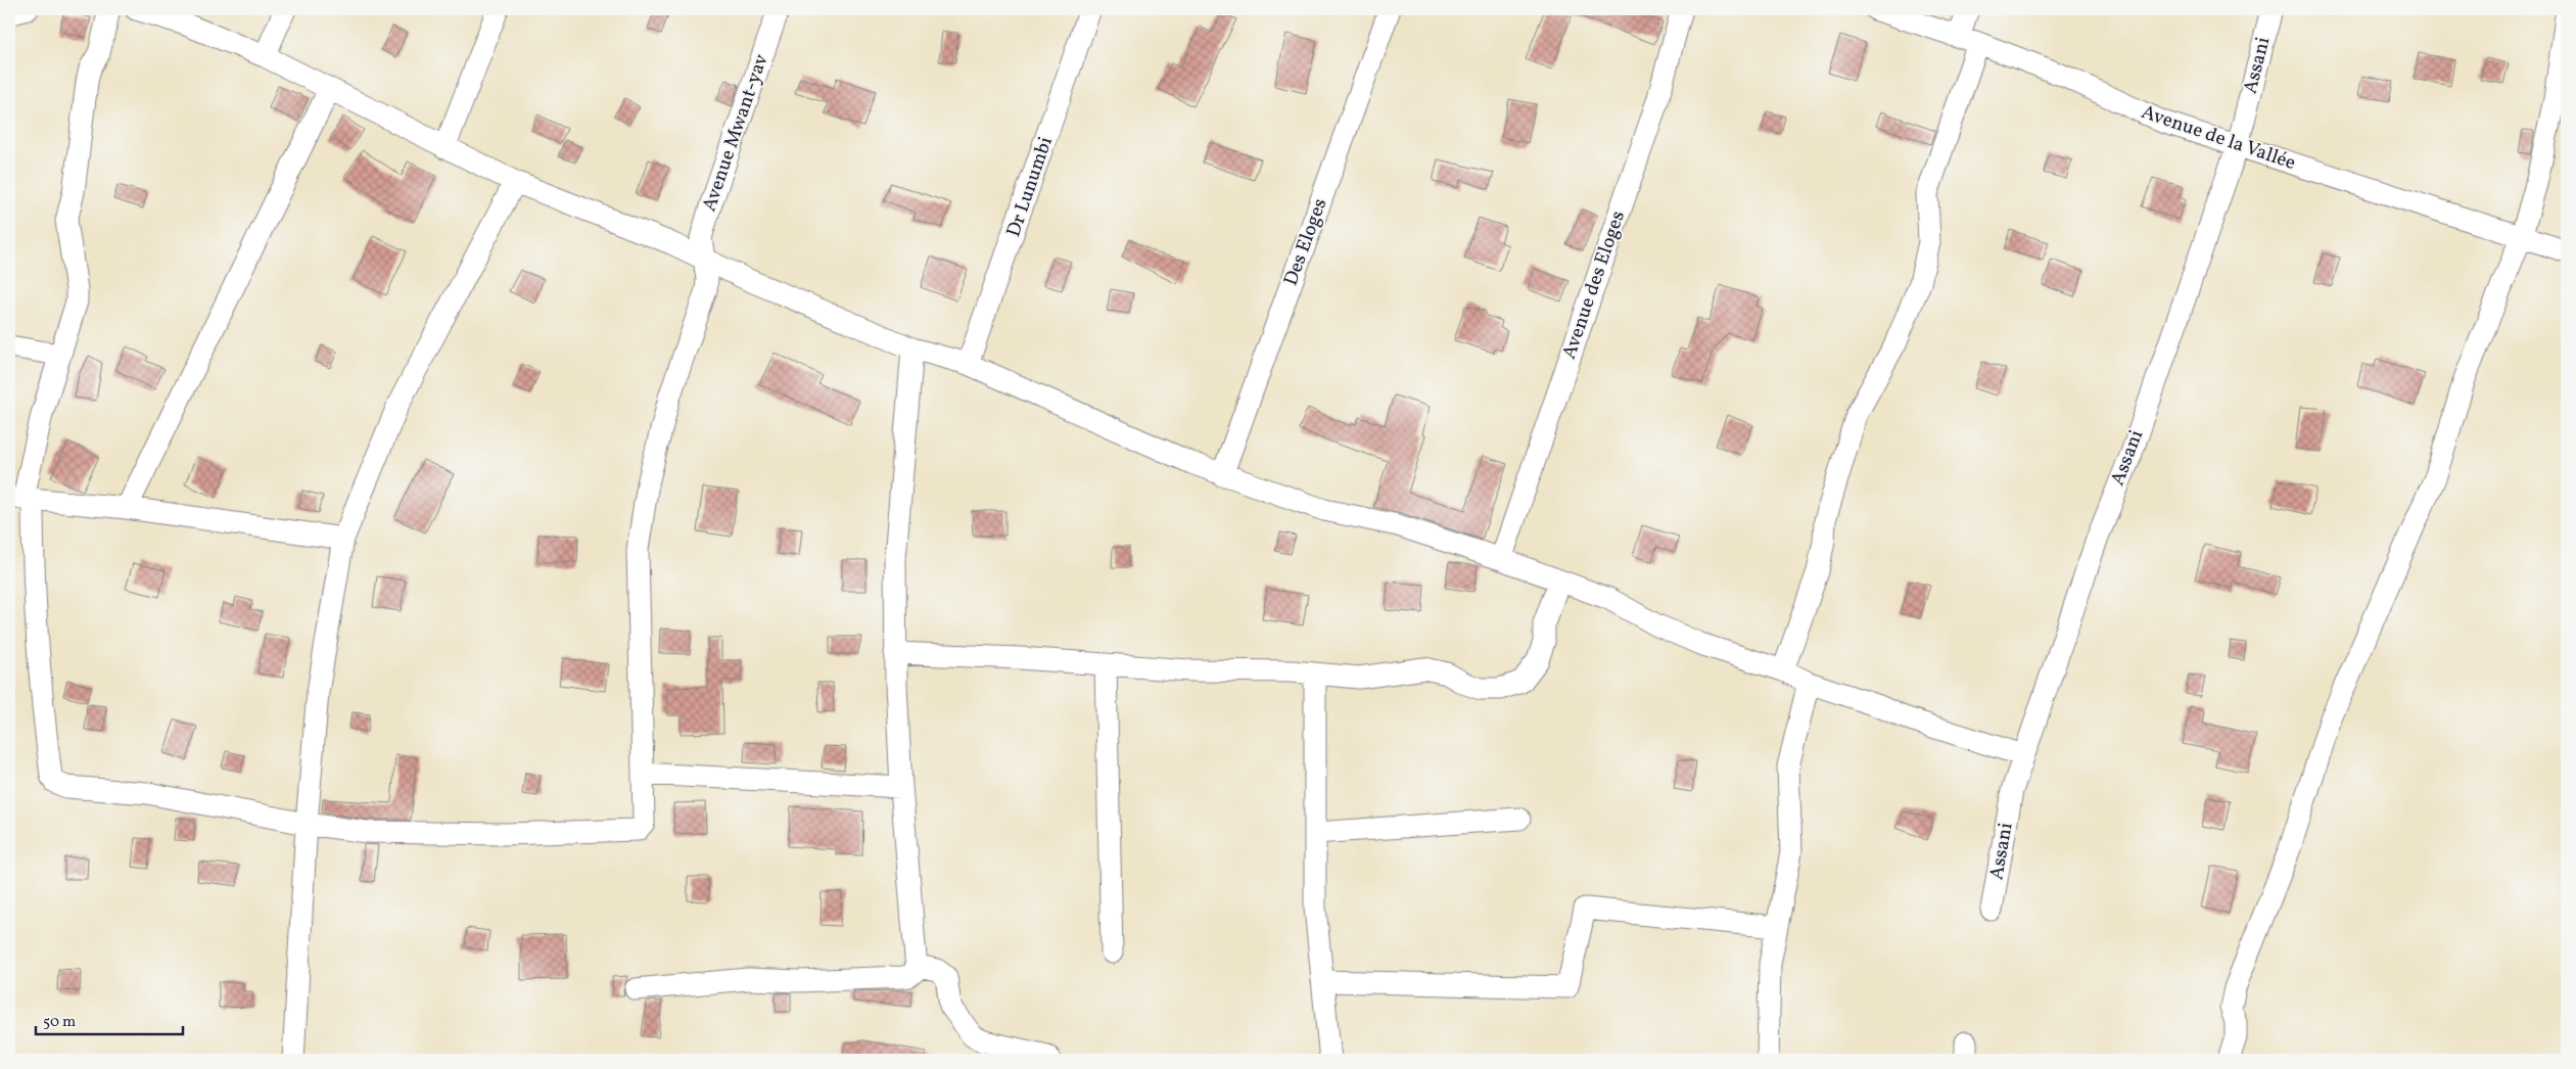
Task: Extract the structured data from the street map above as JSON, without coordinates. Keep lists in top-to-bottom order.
{
  "streets": {
    "street": [
      "Assani",
      "Avenue Mwant-yav",
      "Avenue de la Vallée",
      "Dr Lunumbi",
      "Des Eloges",
      "Avenue des Eloges"
    ]
  },
  "crossings": [
    ["Assani", "Avenue de la Vallée"]
  ],
  "scale_bar": "50 m"
}
